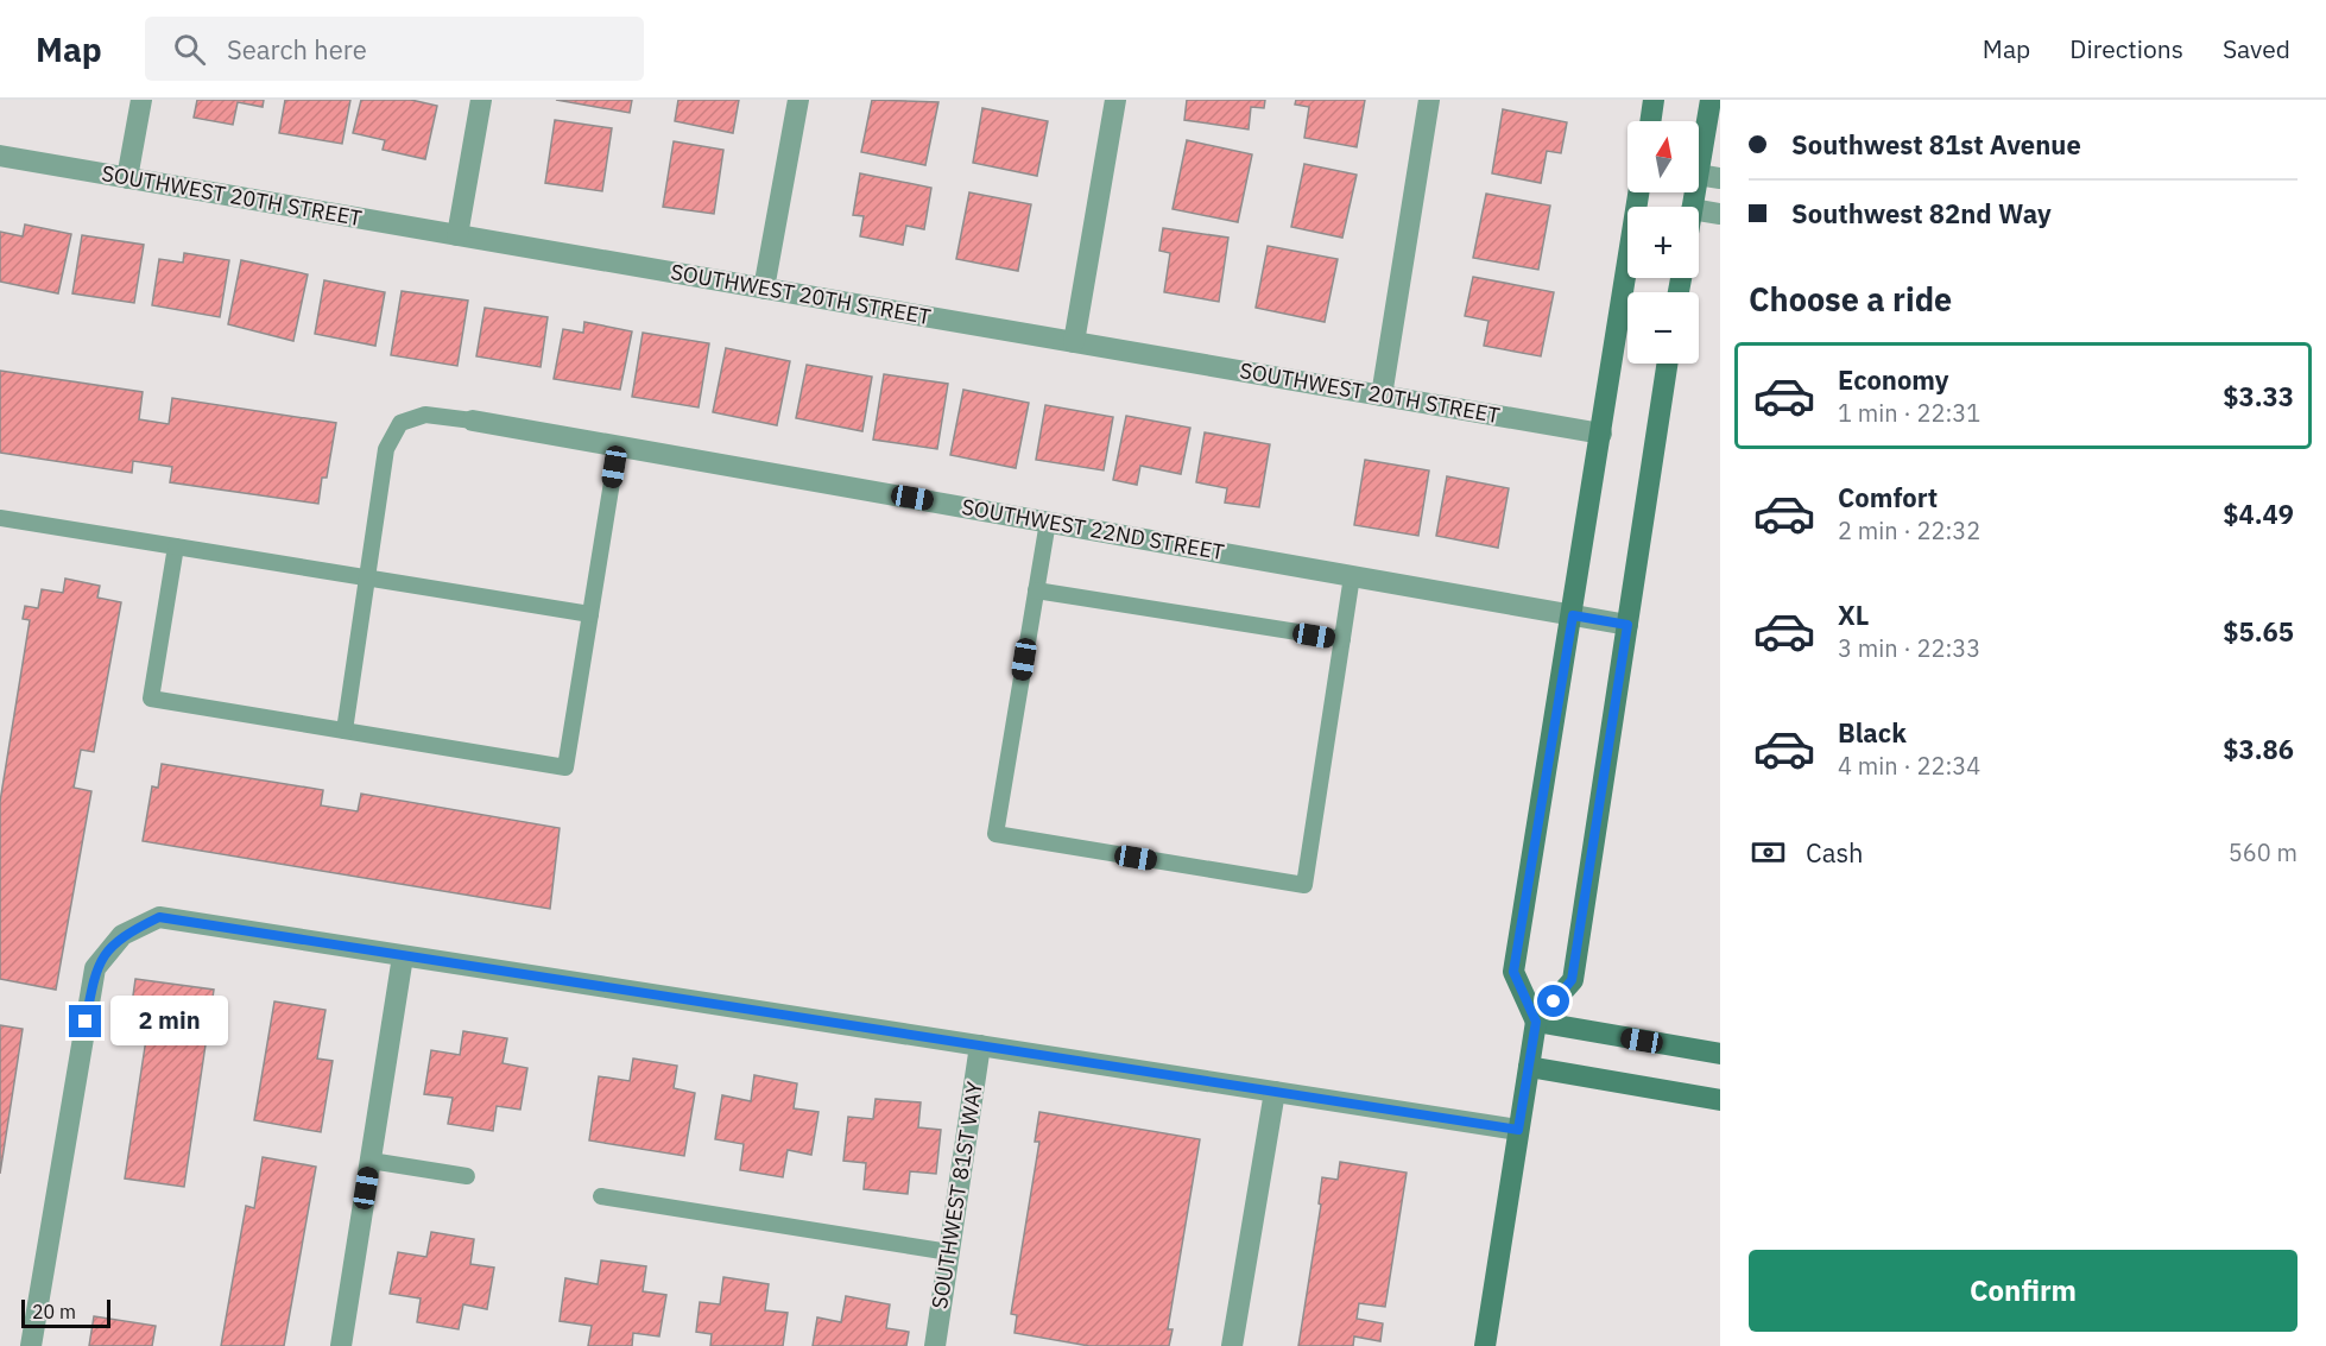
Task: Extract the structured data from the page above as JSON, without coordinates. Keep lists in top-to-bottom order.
{
  "streets": {
    "street": ["SOUTHWEST 20TH STREET", "SOUTHWEST 22ND STREET", "SOUTHWEST 81ST WAY"]
  },
  "scale_bar": "20 m",
  "north": "top",
  "page": {
    "header": "Map",
    "search": "Search here",
    "nav": ["Map", "Directions", "Saved"],
    "banner": ["Southwest 81st Avenue", "Southwest 82nd Way"],
    "map_buttons": ["+", "−"],
    "heading": "Choose a ride",
    "list": [
      {
        "name": "Economy",
        "note": "1 min · 22:31",
        "value": "$3.33"
      },
      {
        "name": "Comfort",
        "note": "2 min · 22:32",
        "value": "$4.49"
      },
      {
        "name": "XL",
        "note": "3 min · 22:33",
        "value": "$5.65"
      },
      {
        "name": "Black",
        "note": "4 min · 22:34",
        "value": "$3.86"
      }
    ],
    "pay": ["Cash", "560 m"],
    "bubble": "2 min",
    "buttons": "Confirm",
    "scale": "20 m"
  }
}
